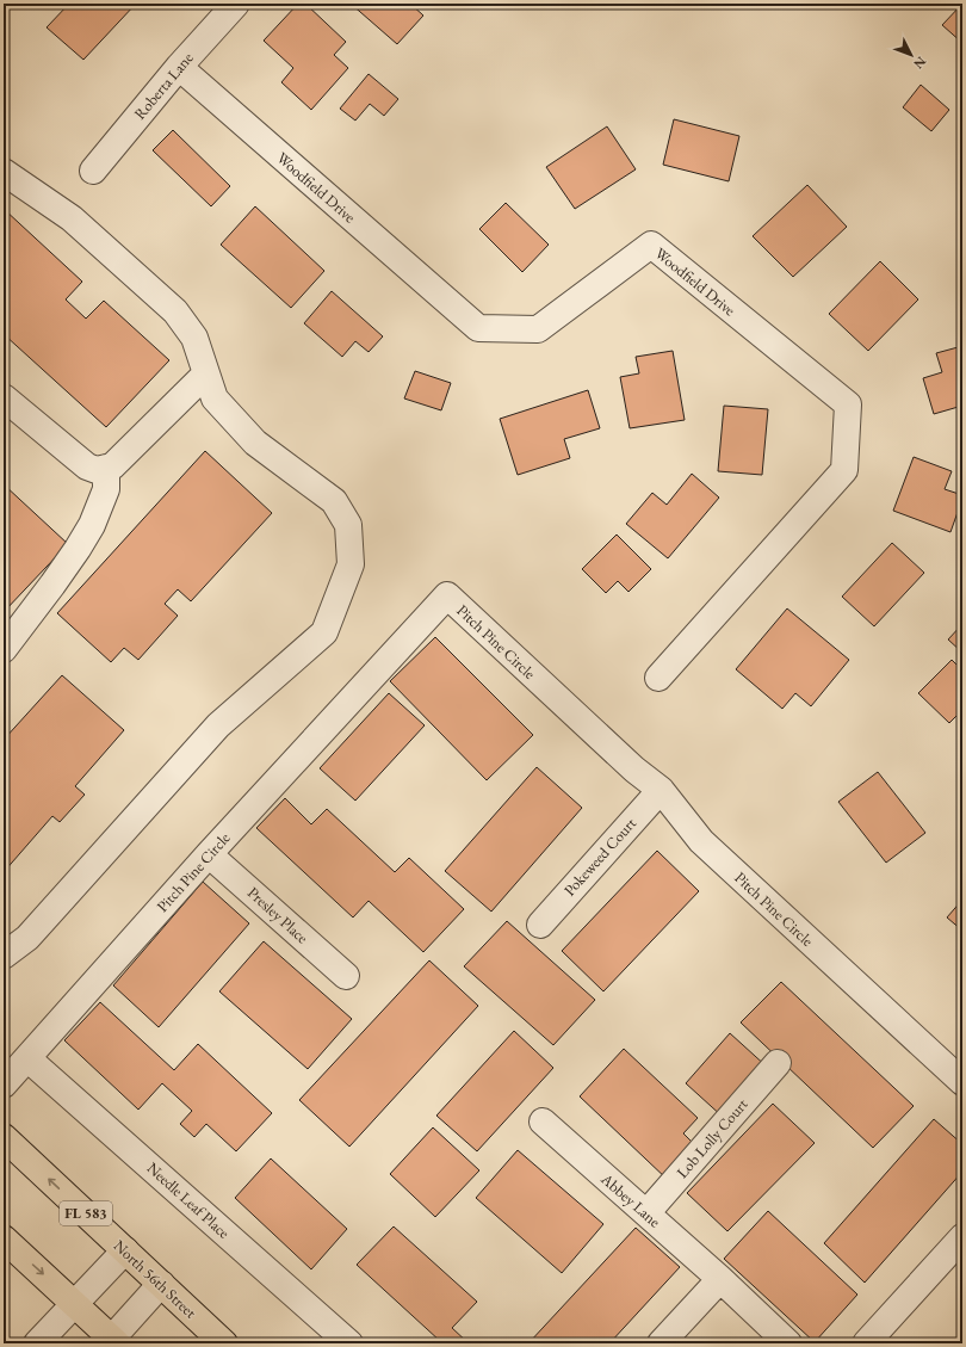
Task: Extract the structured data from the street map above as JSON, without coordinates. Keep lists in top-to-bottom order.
{
  "streets": {
    "main road": ["FL 583", "North 56th Street"],
    "street": [
      "Roberta Lane",
      "Woodfield Drive",
      "Pitch Pine Circle",
      "Pokeweed Court",
      "Presley Place",
      "Lob Lolly Court",
      "Needle Leaf Place",
      "Abbey Lane"
    ]
  },
  "crossings": [
    ["Roberta Lane", "Woodfield Drive"],
    ["Pitch Pine Circle", "Pokeweed Court"],
    ["Pitch Pine Circle", "Presley Place"],
    ["Pitch Pine Circle", "Needle Leaf Place"],
    ["Lob Lolly Court", "Abbey Lane"]
  ],
  "north": "bottom right"
}
